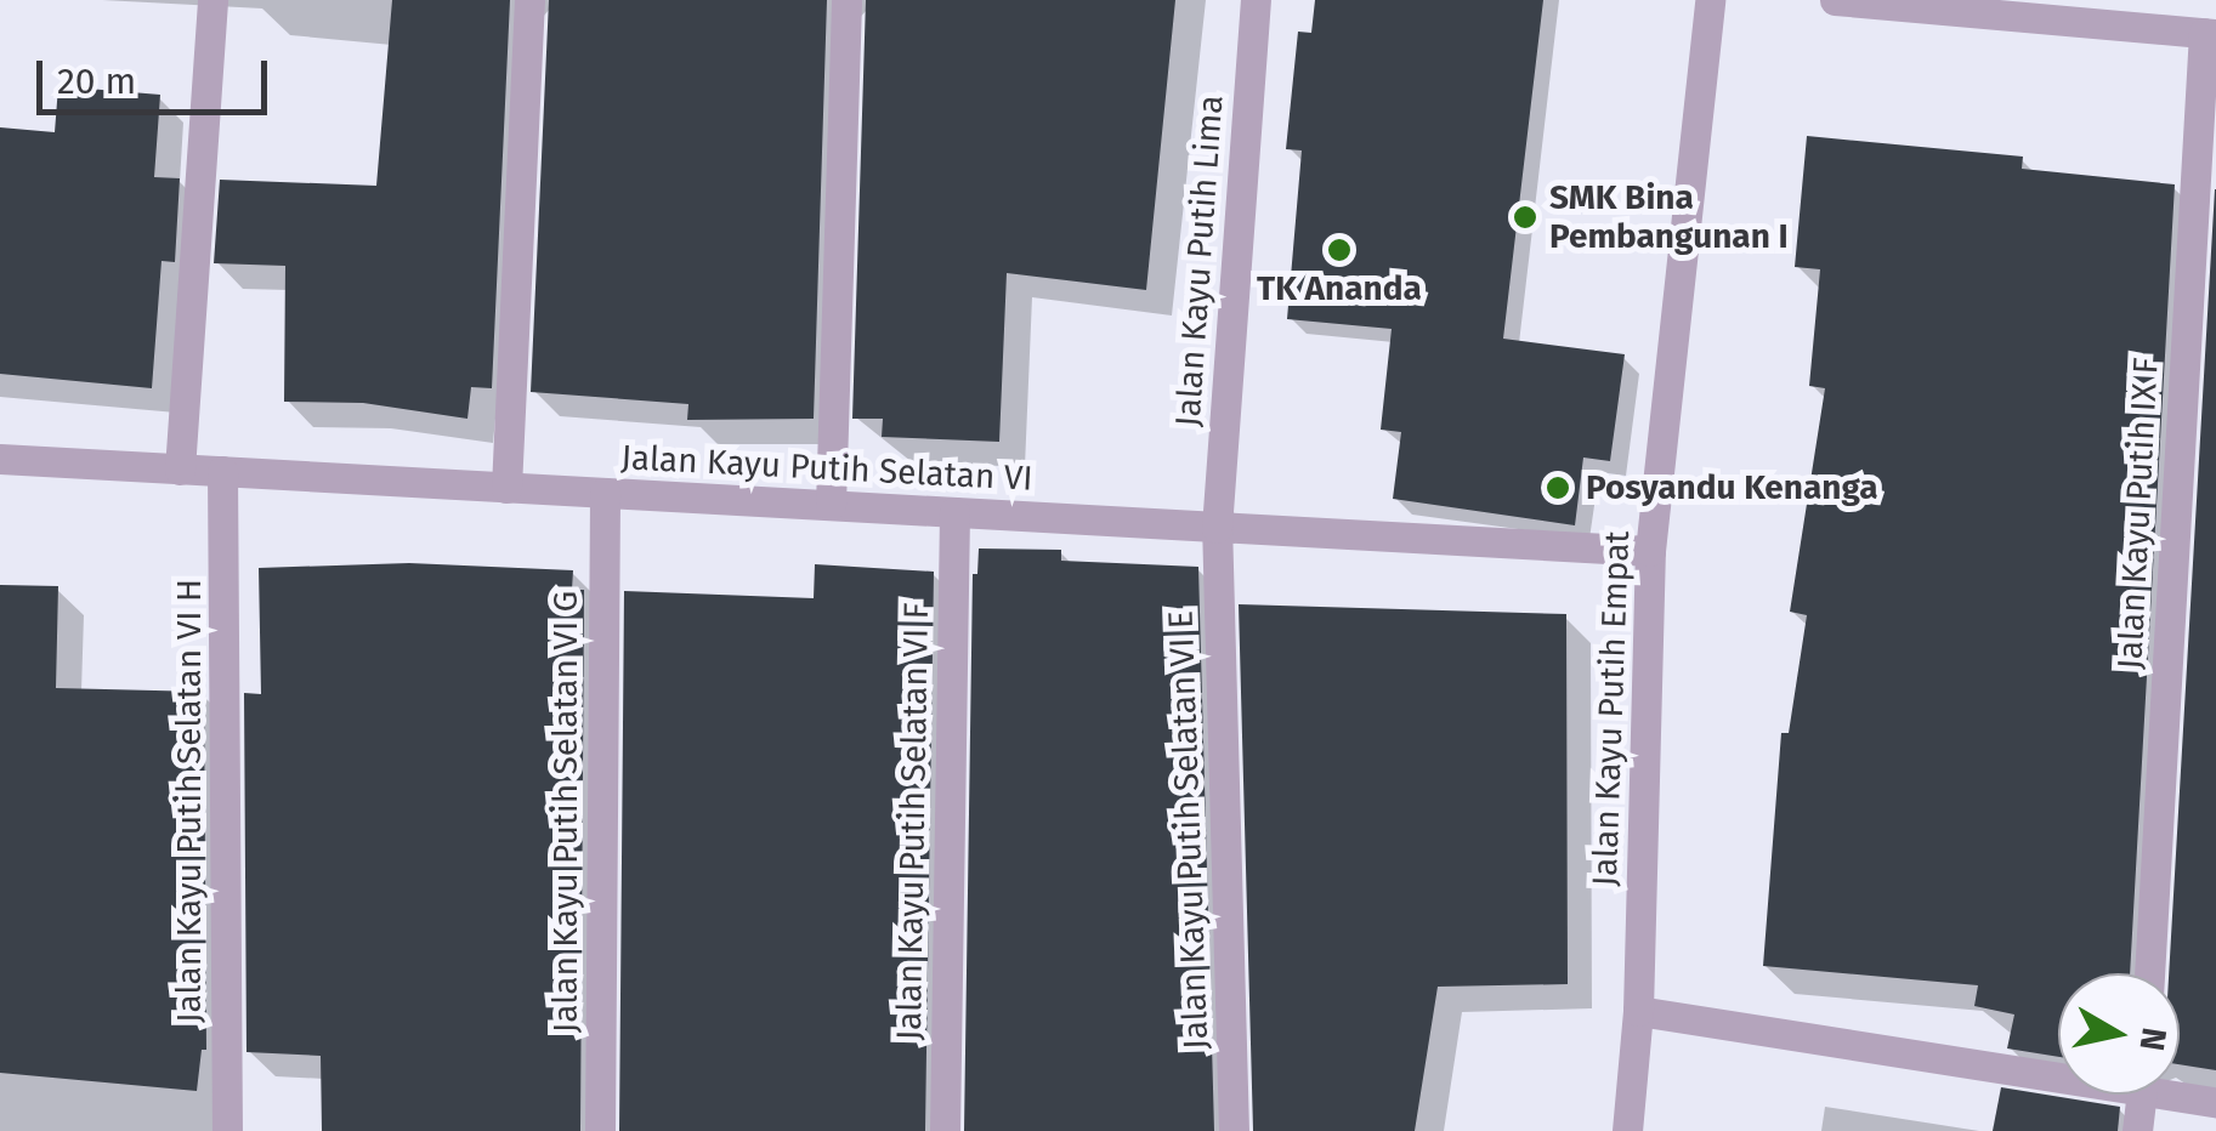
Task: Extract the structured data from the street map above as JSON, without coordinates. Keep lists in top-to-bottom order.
{
  "streets": {
    "street": [
      "Jalan Kayu Putih Lima",
      "Jalan Kayu Putih Selatan VI",
      "Jalan Kayu Putih IX F",
      "Jalan Kayu Putih Empat",
      "Jalan Kayu Putih Selatan VI H",
      "Jalan Kayu Putih Selatan VI G",
      "Jalan Kayu Putih Selatan VI F",
      "Jalan Kayu Putih Selatan VI E"
    ]
  },
  "crossings": [
    ["Jalan Kayu Putih Lima", "Jalan Kayu Putih Selatan VI"],
    ["Jalan Kayu Putih Lima", "Jalan Kayu Putih Selatan VI E"],
    ["Jalan Kayu Putih Selatan VI", "Jalan Kayu Putih Empat"],
    ["Jalan Kayu Putih Selatan VI", "Jalan Kayu Putih Selatan VI H"],
    ["Jalan Kayu Putih Selatan VI", "Jalan Kayu Putih Selatan VI G"],
    ["Jalan Kayu Putih Selatan VI", "Jalan Kayu Putih Selatan VI F"],
    ["Jalan Kayu Putih Selatan VI", "Jalan Kayu Putih Selatan VI E"]
  ],
  "places": ["SMK Bina Pembangunan I", "TK Ananda", "Posyandu Kenanga"],
  "scale_bar": "20 m",
  "north": "right"
}
